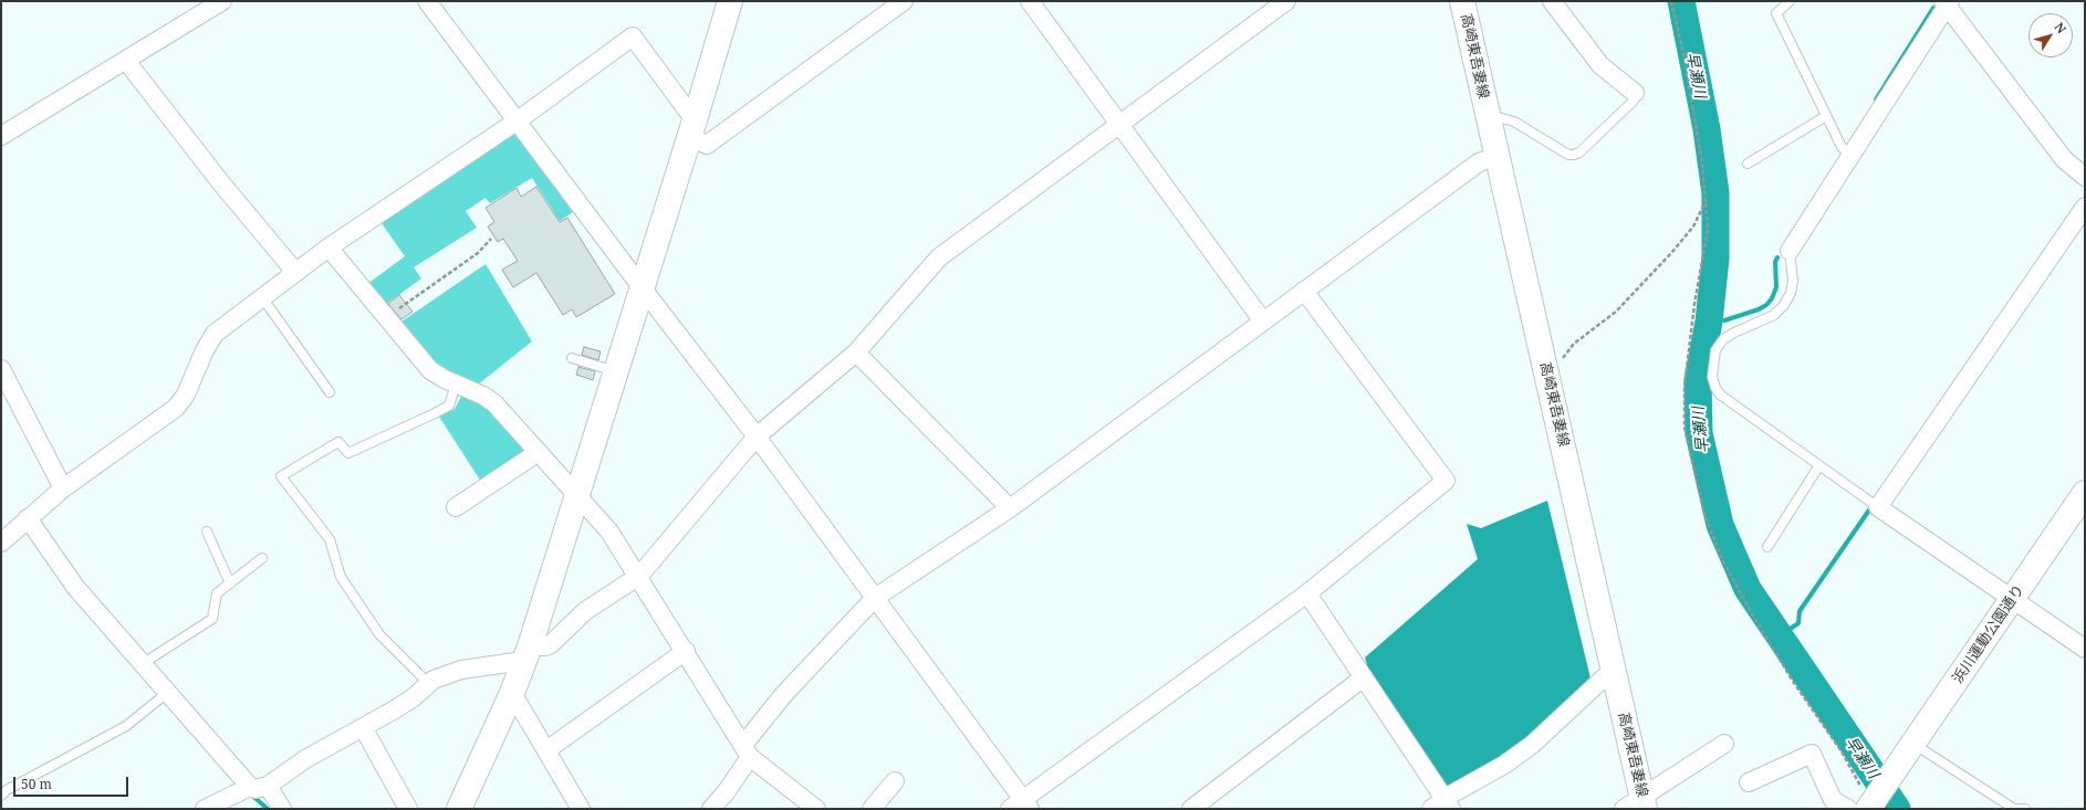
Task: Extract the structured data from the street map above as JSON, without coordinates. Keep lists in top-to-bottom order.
{
  "streets": {
    "street": ["高崎東吾妻線", "浜川運動公園通り"]
  },
  "water": ["早瀬川"],
  "scale_bar": "50 m",
  "north": "top right"
}
